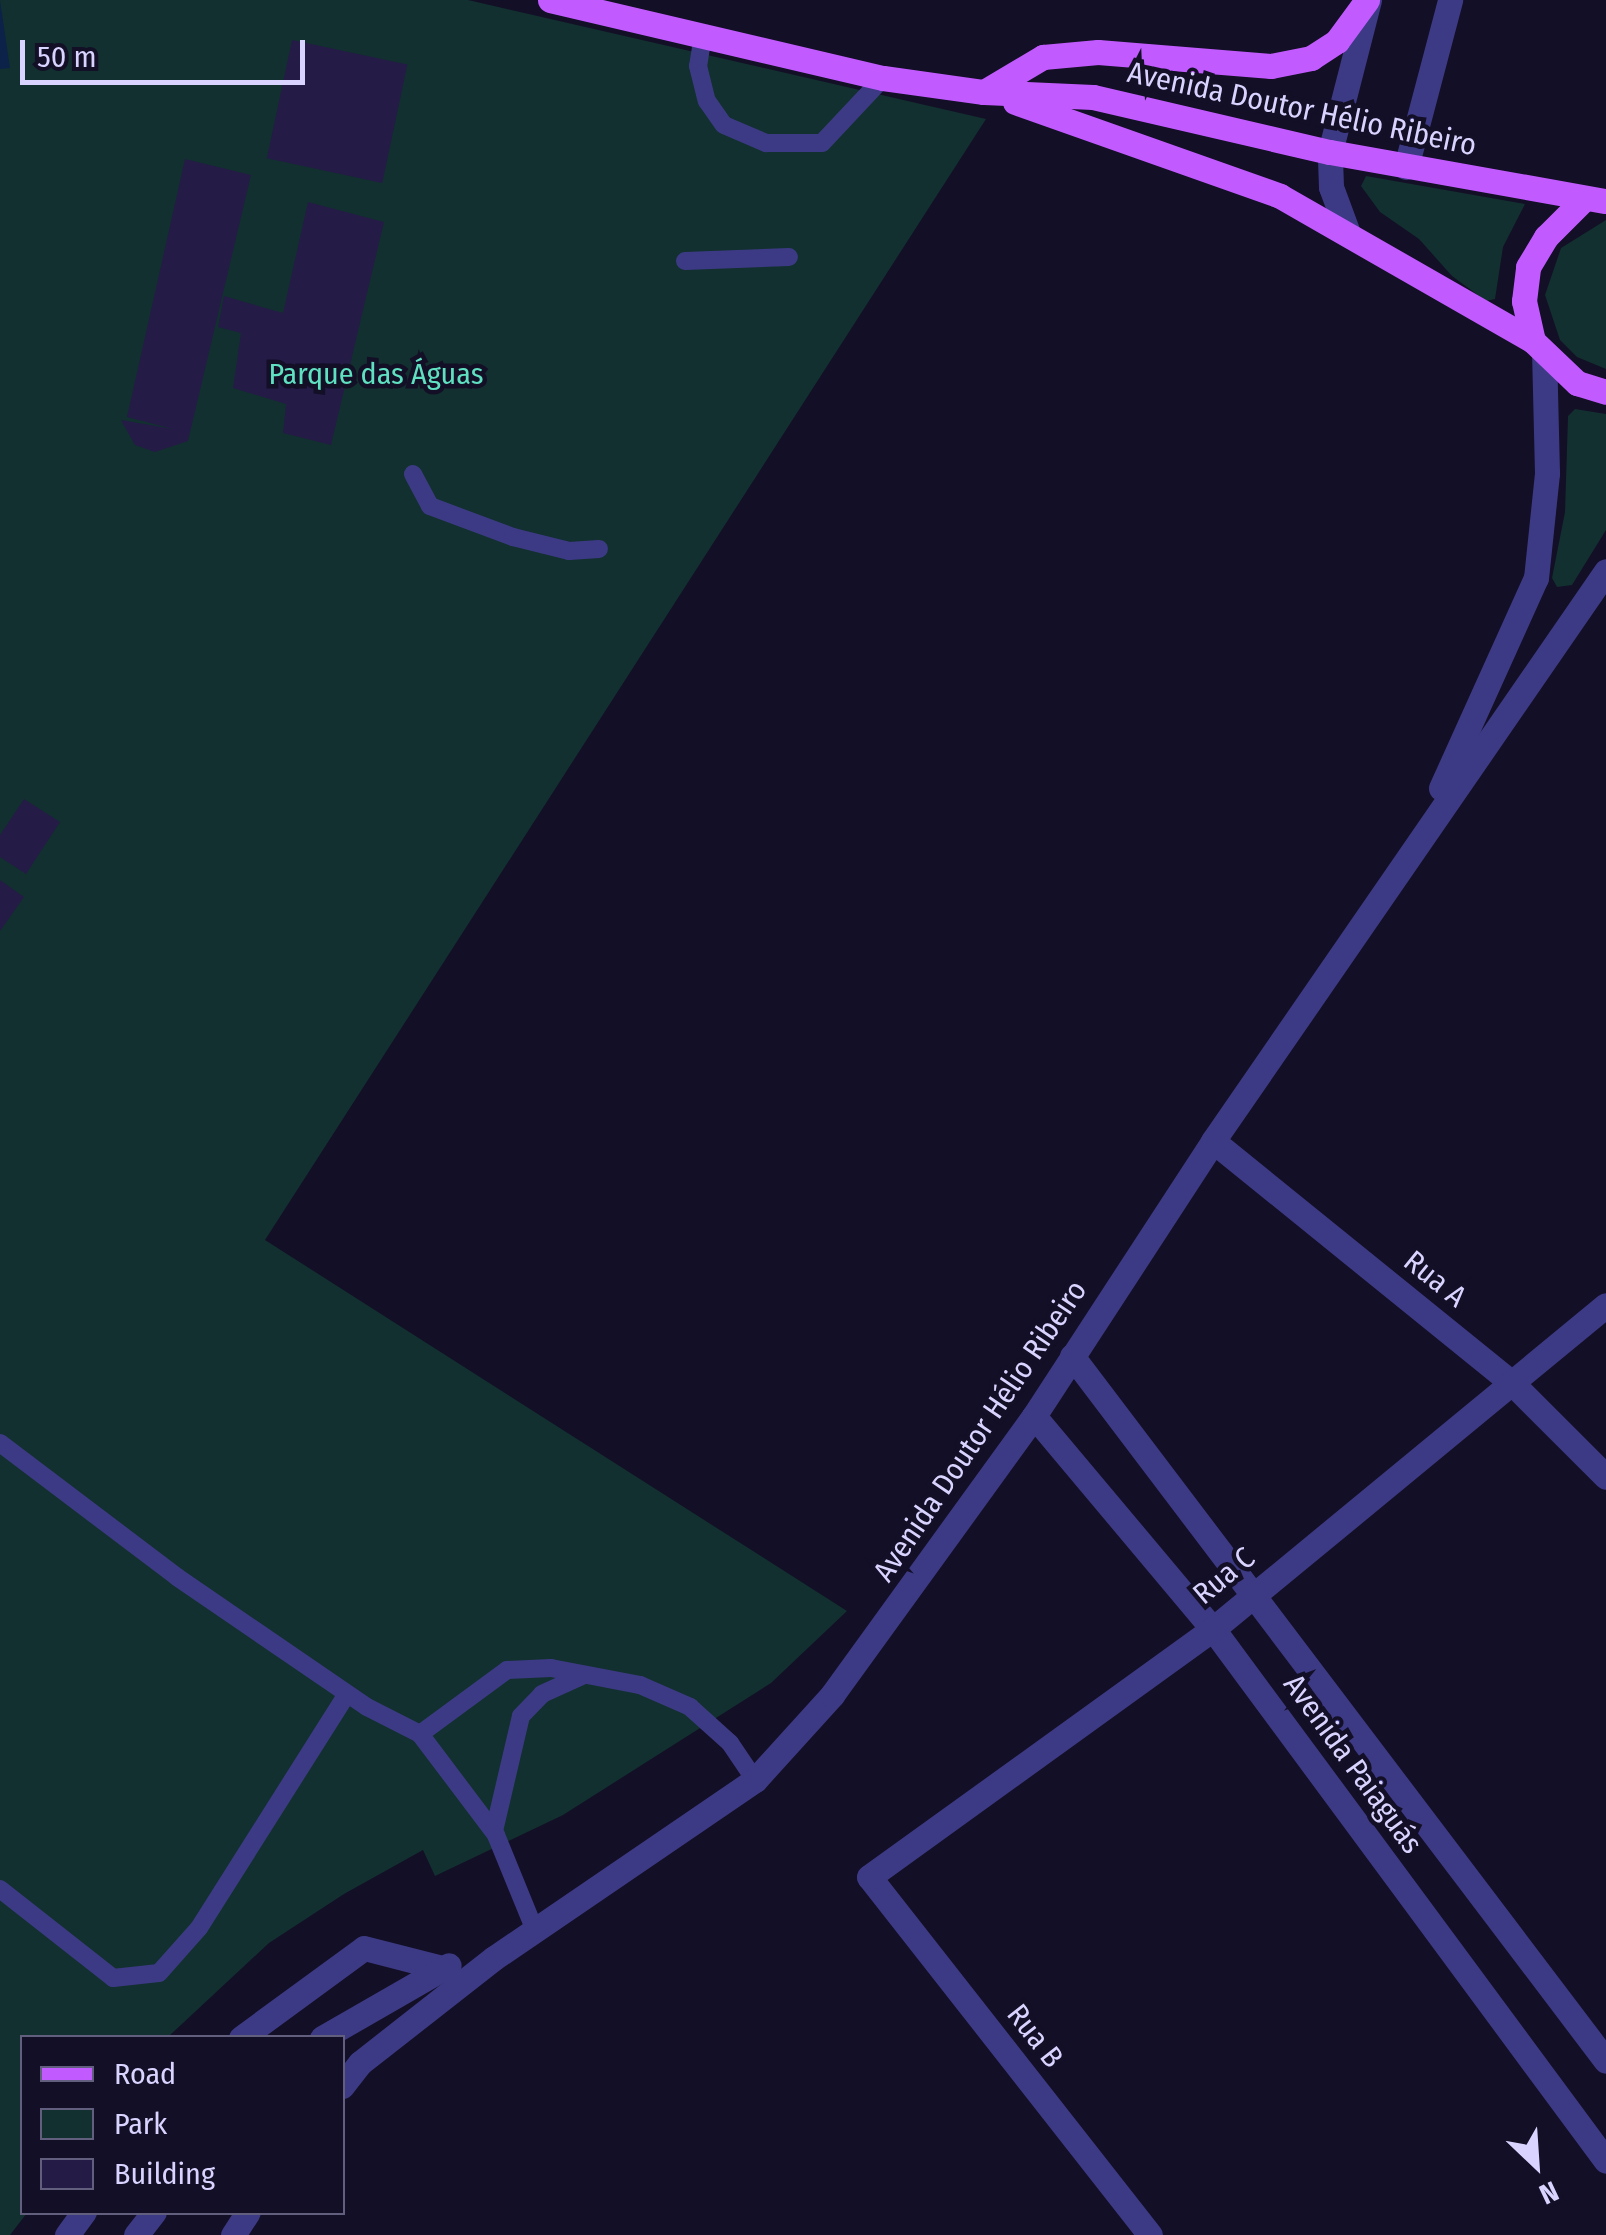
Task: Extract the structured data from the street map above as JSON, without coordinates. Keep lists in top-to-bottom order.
{
  "streets": {
    "main road": ["Avenida Doutor Hélio Ribeiro"],
    "street": [
      "Rua A",
      "Rua C",
      "Avenida Paiaguás",
      "Rua B"
    ]
  },
  "crossings": [
    ["Avenida Doutor Hélio Ribeiro", "Rua A"],
    ["Avenida Doutor Hélio Ribeiro", "Avenida Paiaguás"],
    ["Rua A", "Rua C"],
    ["Rua C", "Avenida Paiaguás"],
    ["Rua C", "Rua B"]
  ],
  "parks": ["Parque das Águas"],
  "legend": ["Road", "Park", "Building"],
  "scale_bar": "50 m",
  "north": "bottom right"
}
